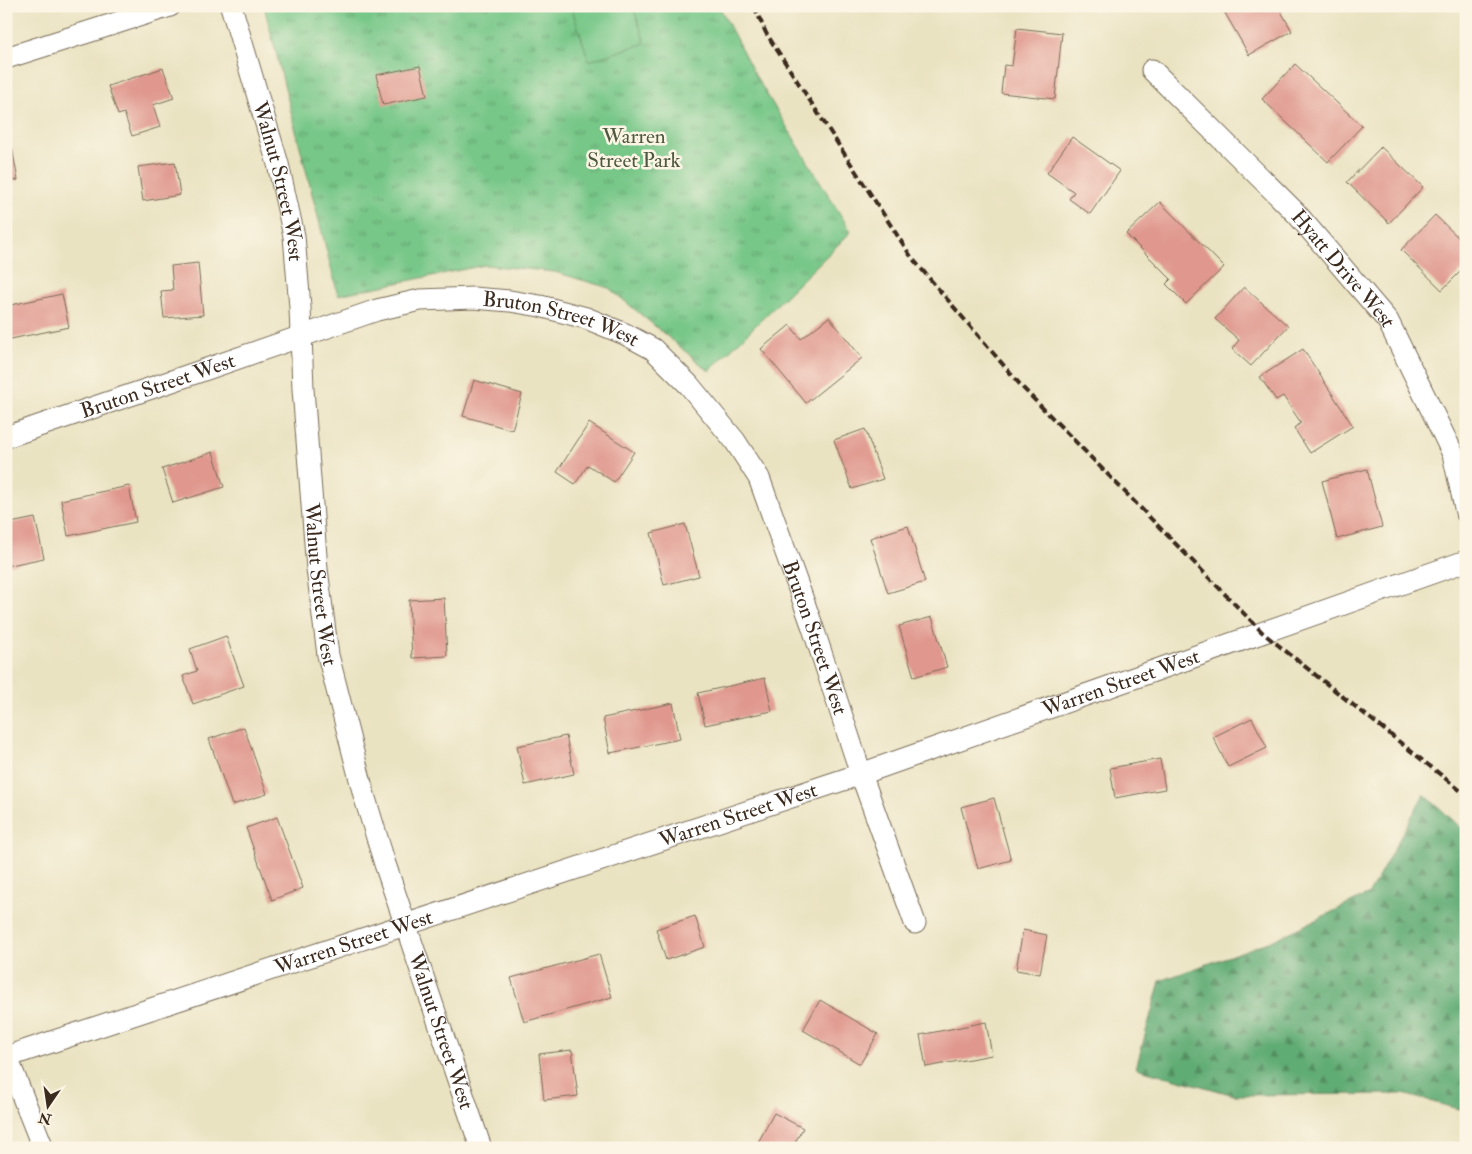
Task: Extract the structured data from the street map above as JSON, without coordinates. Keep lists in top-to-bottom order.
{
  "streets": {
    "street": [
      "Walnut Street West",
      "Hyatt Drive West",
      "Bruton Street West",
      "Warren Street West"
    ]
  },
  "crossings": [
    ["Walnut Street West", "Bruton Street West"],
    ["Walnut Street West", "Warren Street West"],
    ["Bruton Street West", "Warren Street West"]
  ],
  "parks": ["Warren Street Park"],
  "north": "bottom"
}
